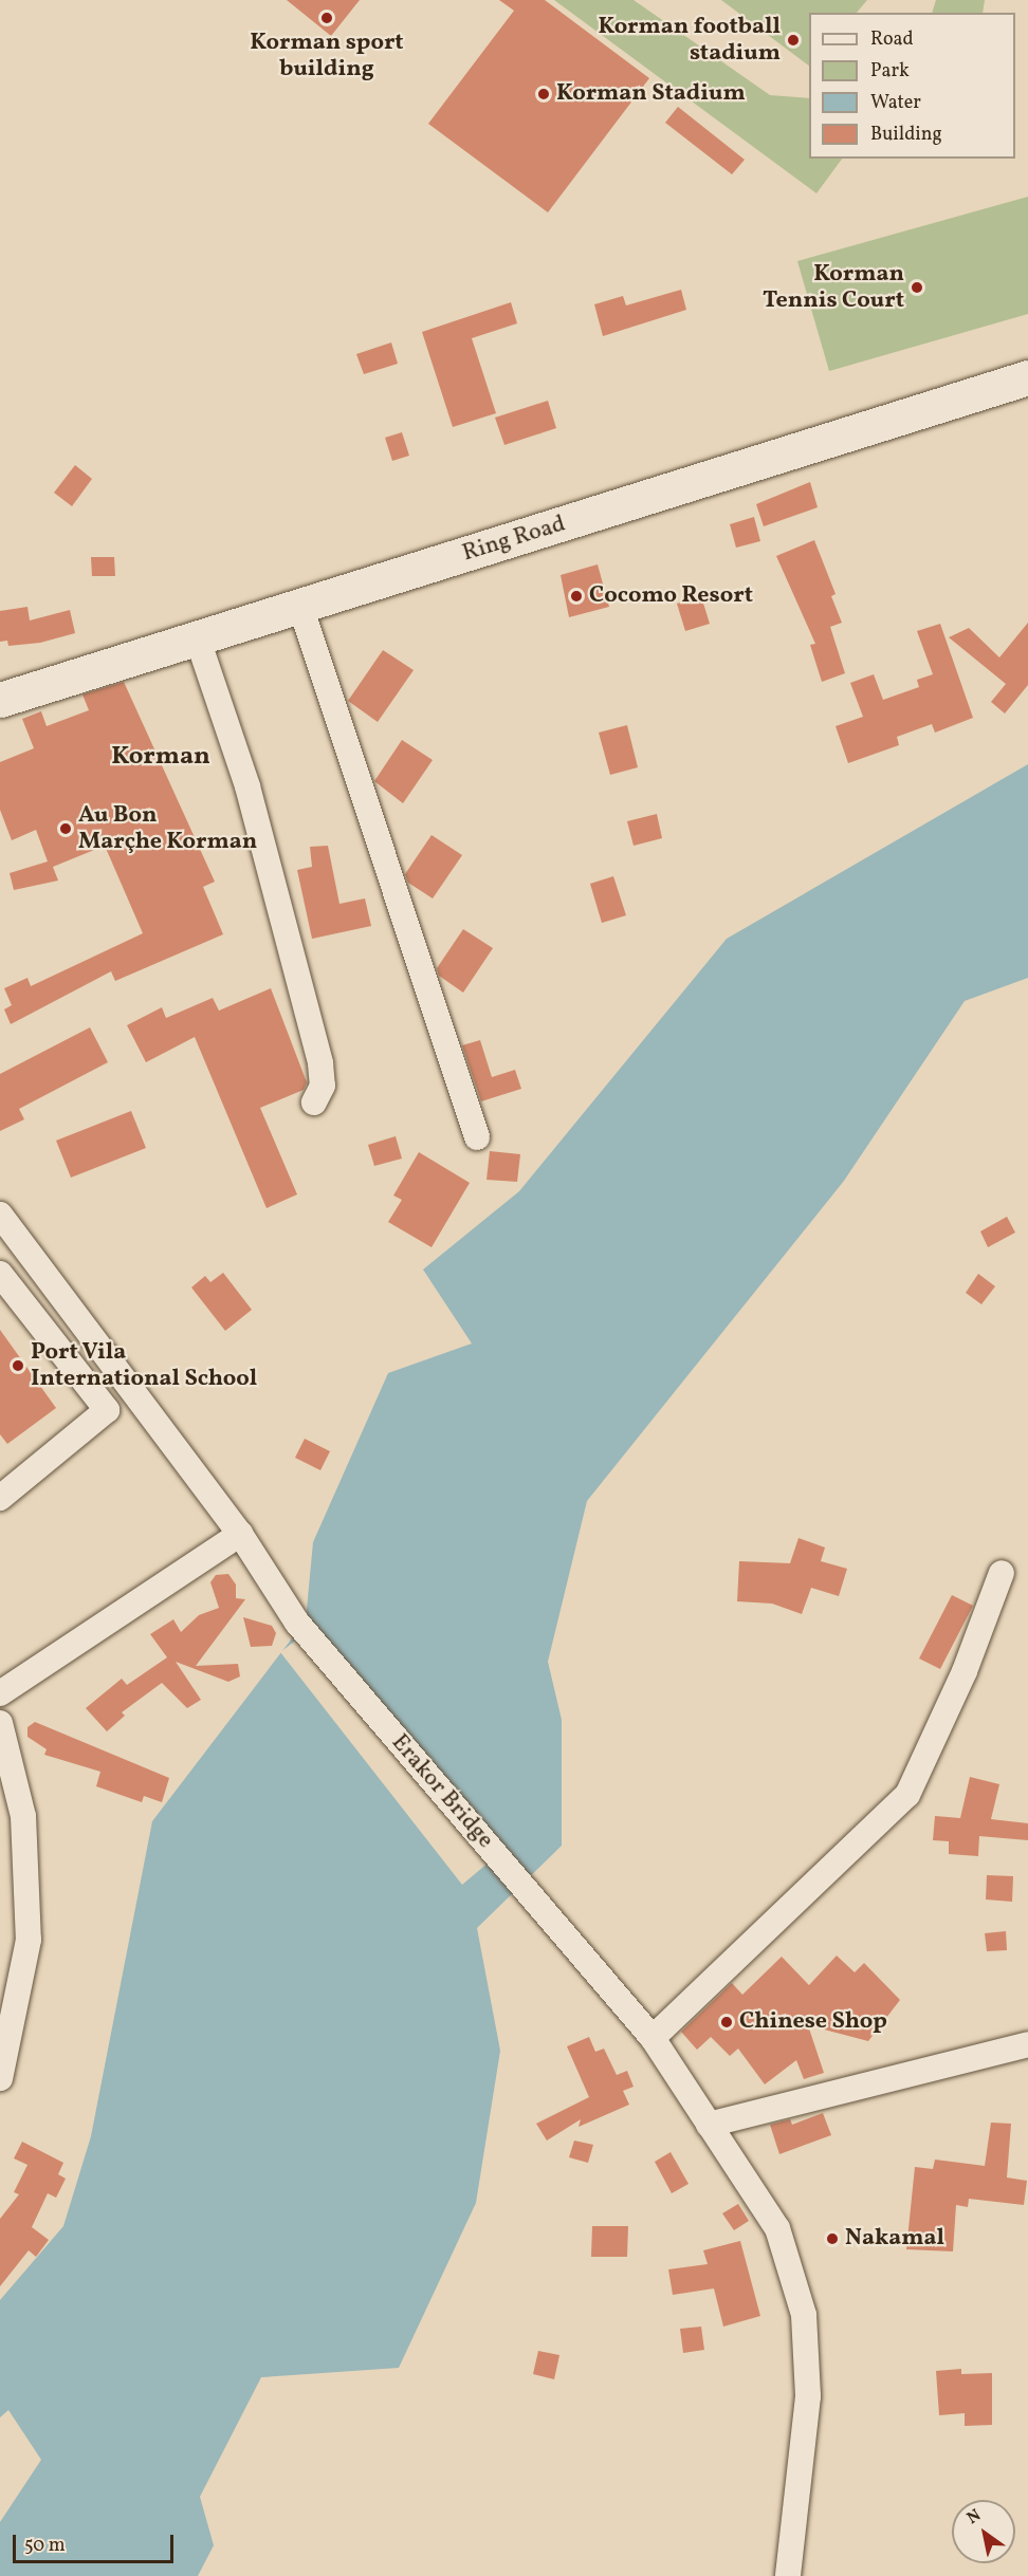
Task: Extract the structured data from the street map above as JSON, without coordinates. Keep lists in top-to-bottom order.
{
  "streets": {
    "main road": ["Ring Road"],
    "street": ["Erakor Bridge"]
  },
  "districts": ["Korman"],
  "places": [
    "Korman sport building",
    "Korman football stadium",
    "Korman Stadium",
    "Korman Tennis Court",
    "Cocomo Resort",
    "Au Bon Marçhe Korman",
    "Port Vila International School",
    "Chinese Shop",
    "Nakamal"
  ],
  "legend": [
    "Road",
    "Park",
    "Water",
    "Building"
  ],
  "scale_bar": "50 m",
  "north": "top left"
}
